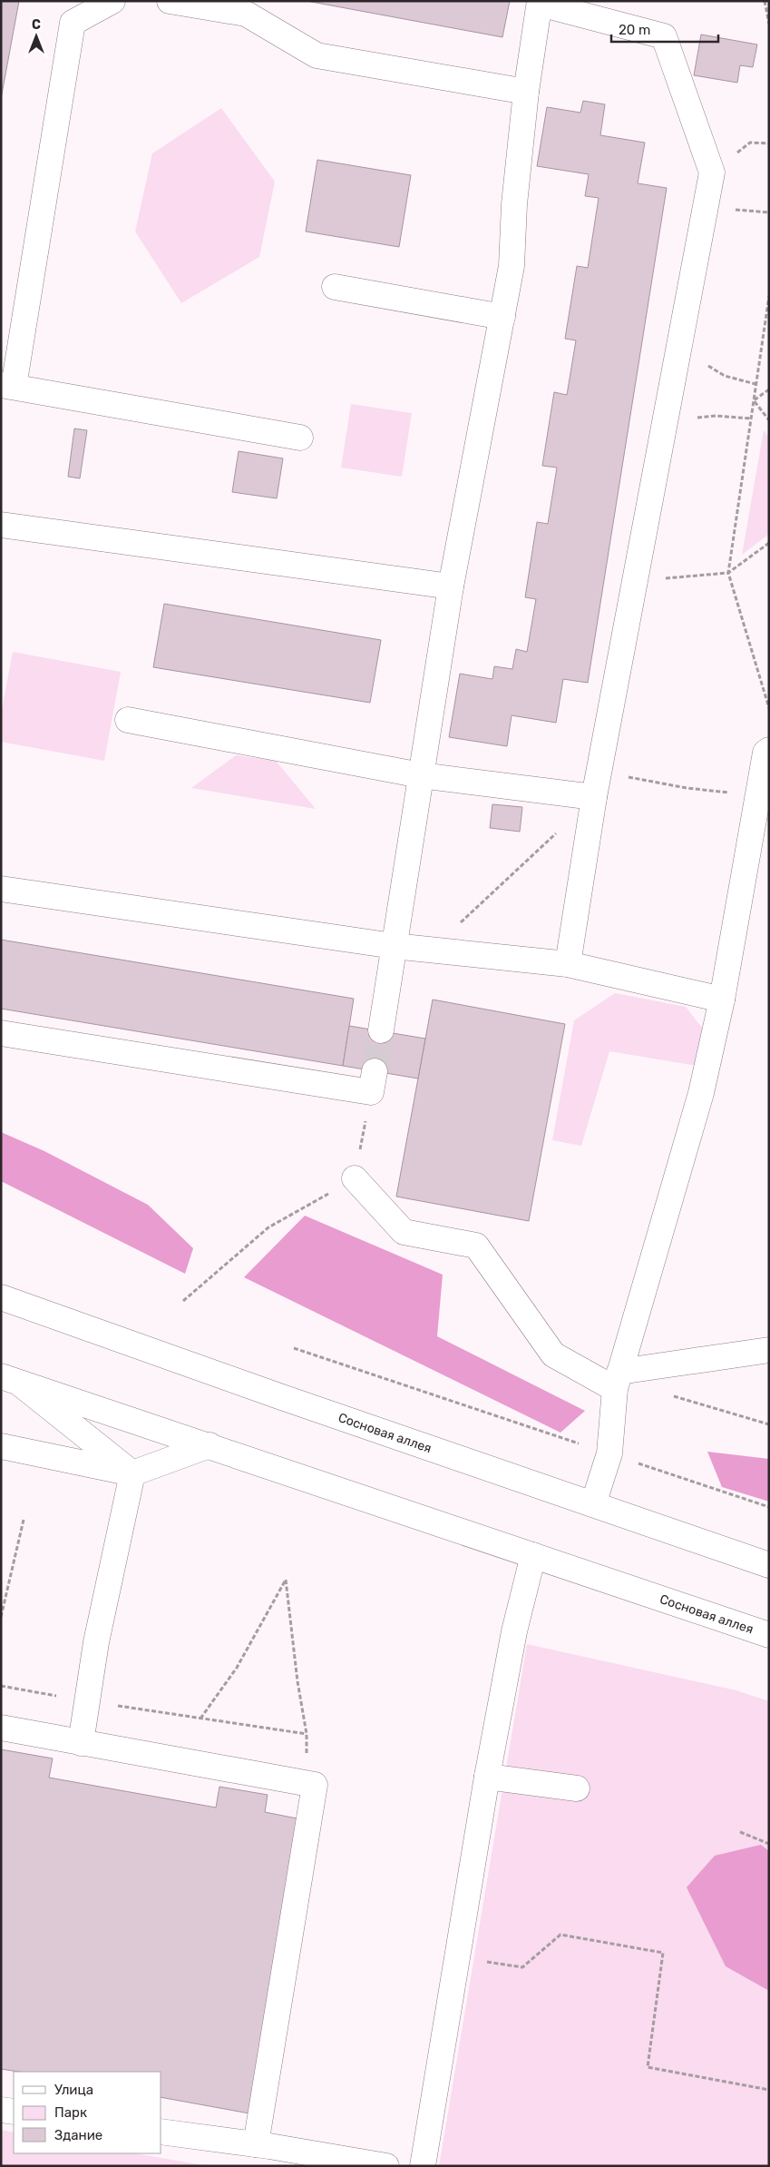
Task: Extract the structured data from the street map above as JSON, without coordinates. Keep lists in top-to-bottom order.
{
  "streets": {
    "main road": ["Сосновая аллея"]
  },
  "legend": ["Улица", "Парк", "Здание"],
  "scale_bar": "20 m",
  "north": "top"
}
